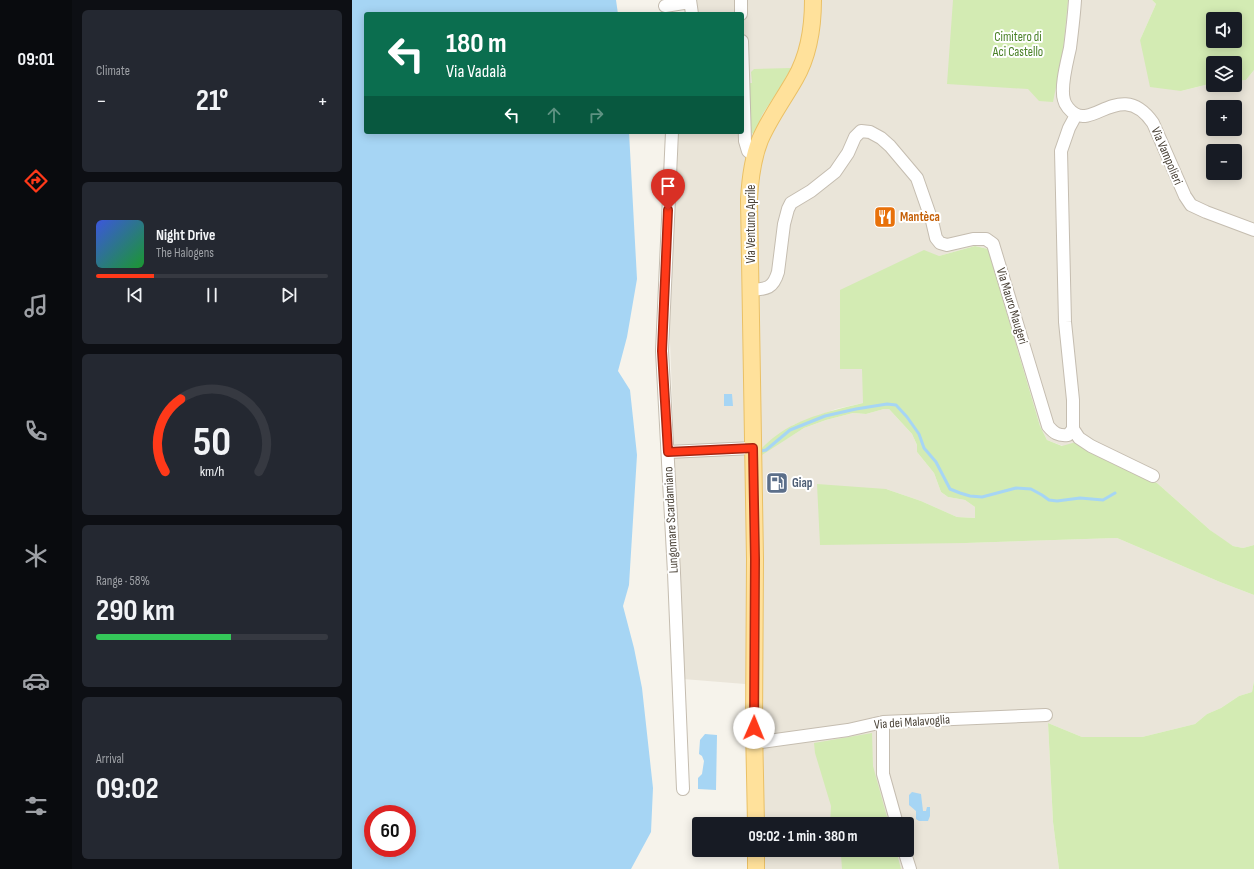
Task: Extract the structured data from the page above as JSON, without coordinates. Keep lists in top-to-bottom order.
{
  "streets": {
    "main road": ["Via Ventuno Aprile"],
    "street": [
      "Via Vampolieri",
      "Via Mauro Maugeri",
      "Lungomare Scardamiano",
      "Via dei Malavoglia"
    ]
  },
  "crossings": [
    ["Via Ventuno Aprile", "Via Mauro Maugeri"],
    ["Via Ventuno Aprile", "Via dei Malavoglia"]
  ],
  "parks": ["Cimitero di Aci Castello"],
  "places": {
    "restaurant": ["Mantèca"],
    "fuel station": ["Giap"]
  },
  "page": {
    "tabs": "09:01",
    "tile": [
      "Climate",
      ["Range · 58%", "290 km"],
      ["Arrival", "09:02"]
    ],
    "map_buttons": ["+", "−"],
    "turn": ["180 m", "Via Vadalà"],
    "heat": ["−", "21°", "+"],
    "song": ["Night Drive", "The Halogens"],
    "limit": "60",
    "trip": "09:02 · 1 min · 380 m",
    "gauge": ["50", "km/h"]
  }
}
